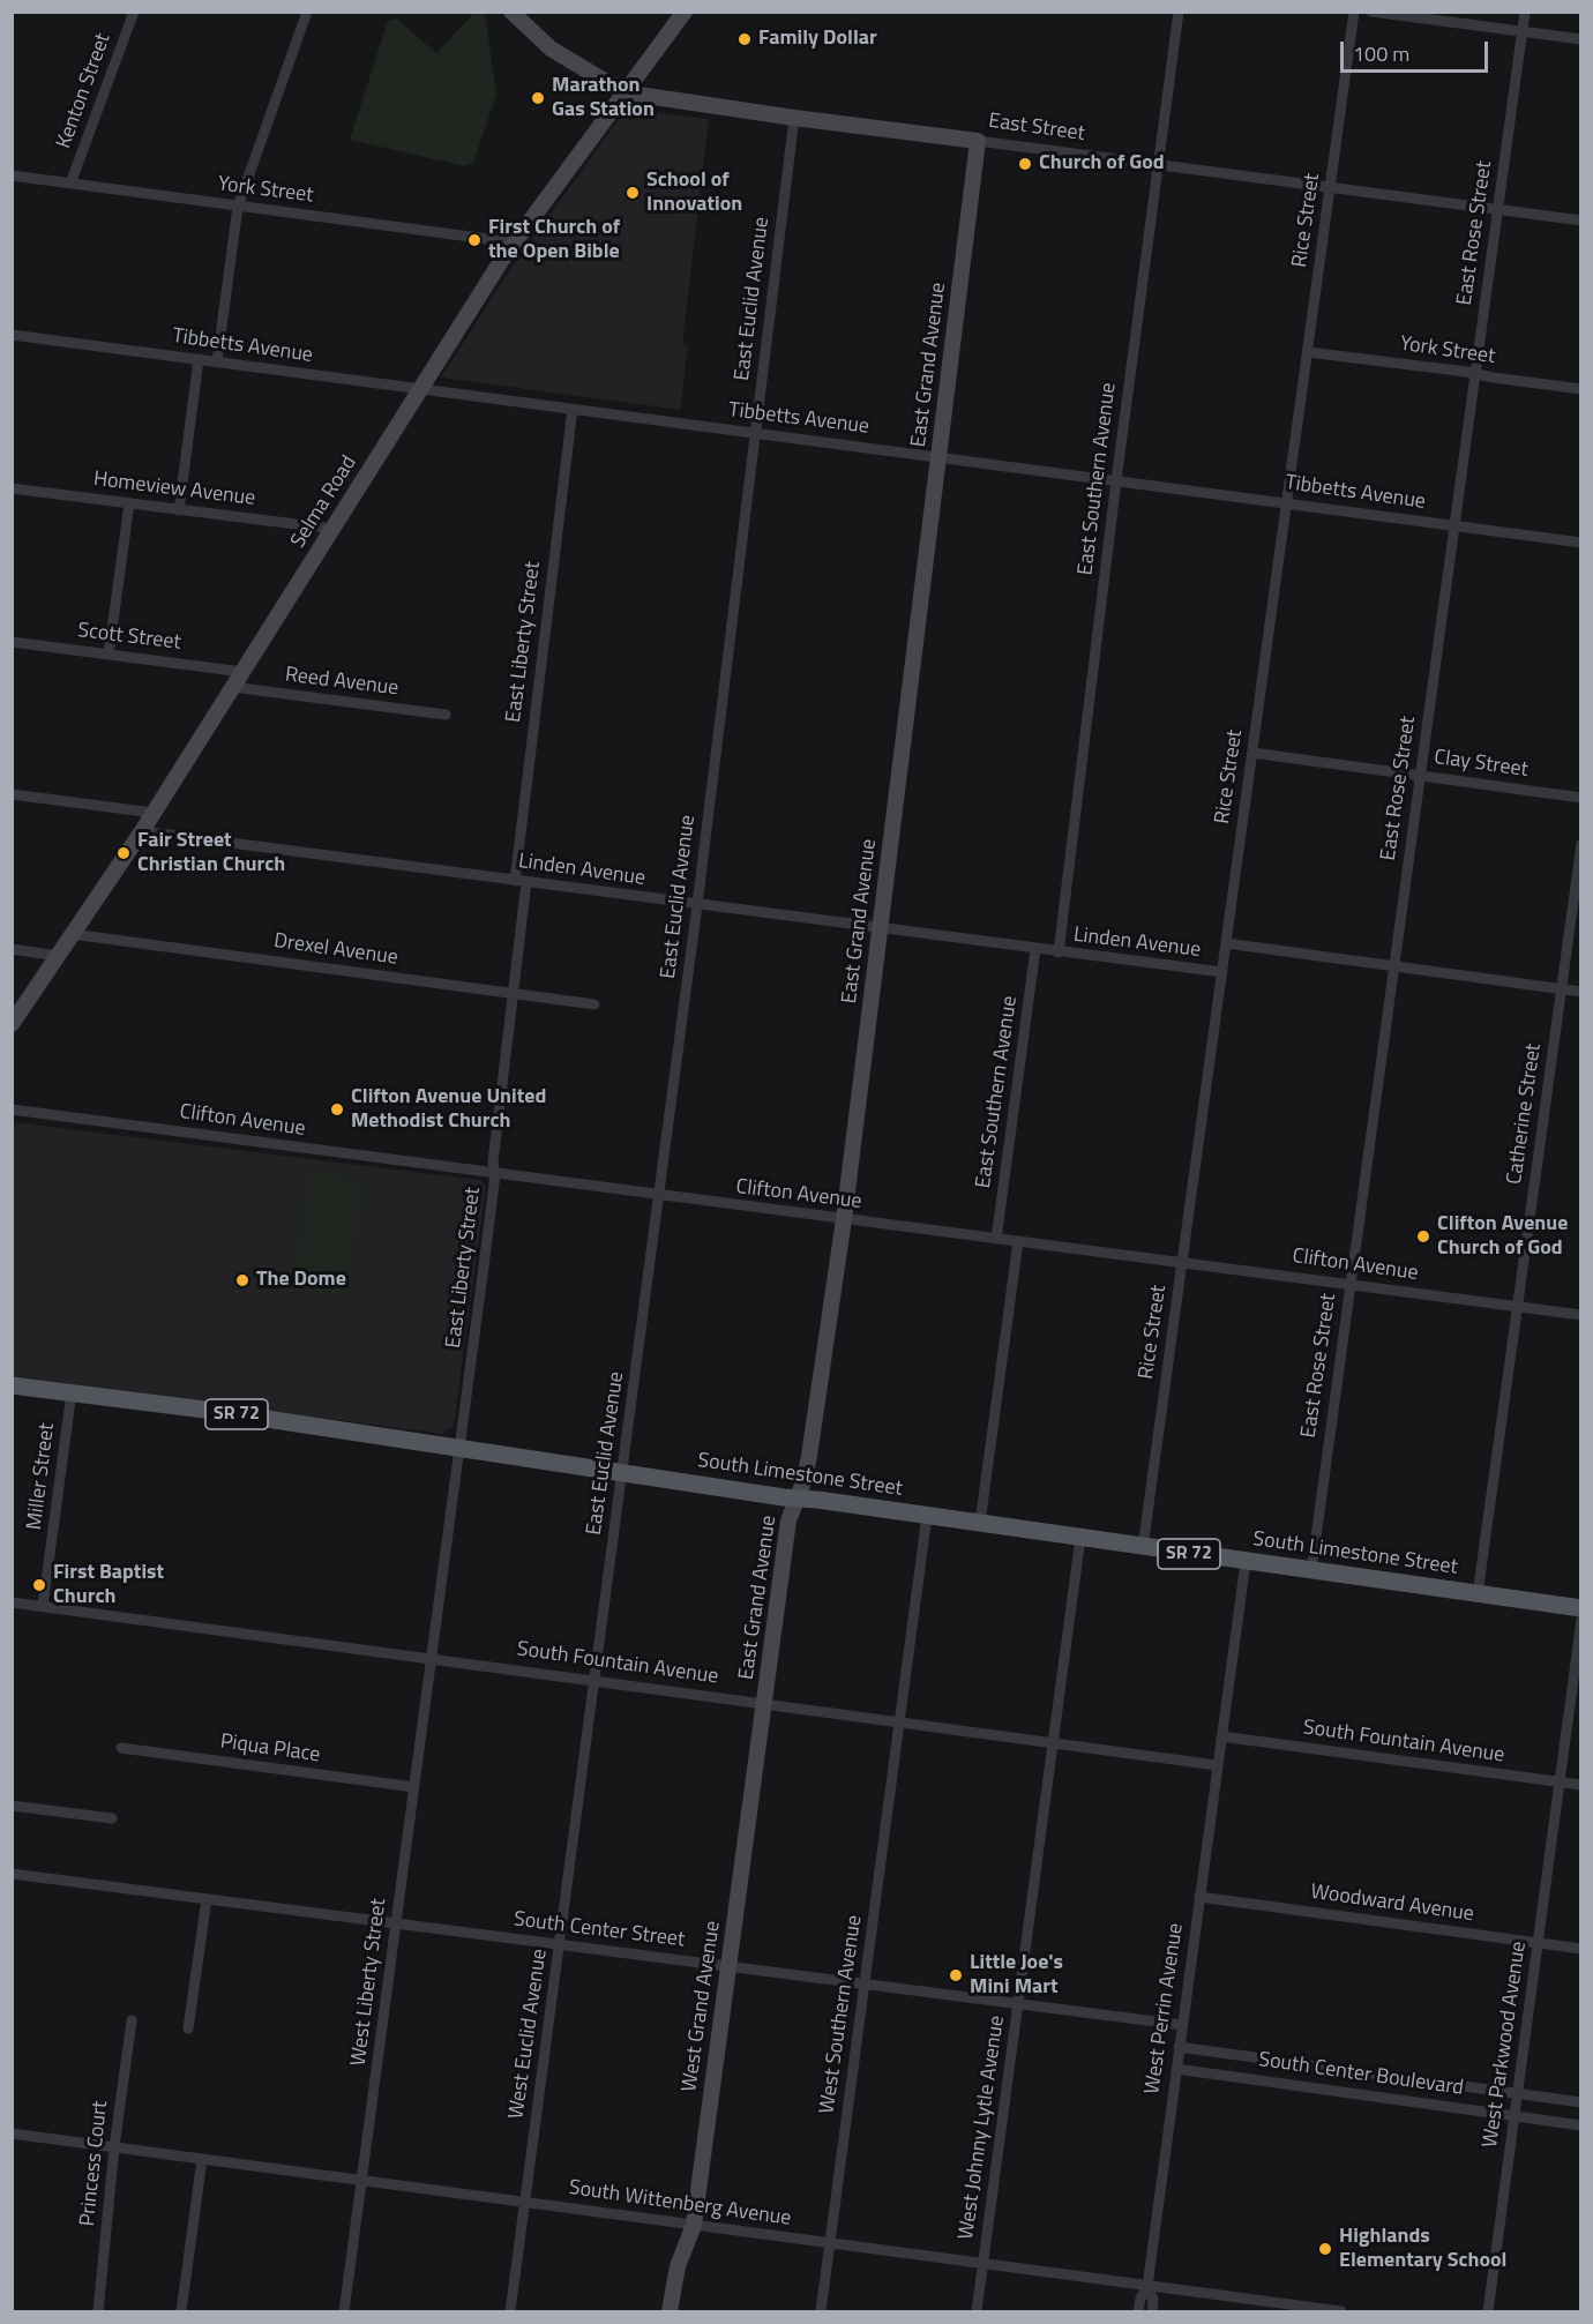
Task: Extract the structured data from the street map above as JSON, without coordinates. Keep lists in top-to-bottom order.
{
  "streets": {
    "main road": ["SR 72", "South Limestone Street"],
    "street": [
      "Kenton Street",
      "East Street",
      "York Street",
      "Rice Street",
      "East Rose Street",
      "East Euclid Avenue",
      "Tibbetts Avenue",
      "East Grand Avenue",
      "East Southern Avenue",
      "Homeview Avenue",
      "Selma Road",
      "Scott Street",
      "East Liberty Street",
      "Reed Avenue",
      "Clay Street",
      "Linden Avenue",
      "Drexel Avenue",
      "Catherine Street",
      "Clifton Avenue",
      "Miller Street",
      "South Fountain Avenue",
      "Piqua Place",
      "Woodward Avenue",
      "South Center Street",
      "West Liberty Street",
      "West Grand Avenue",
      "West Perrin Avenue",
      "West Southern Avenue",
      "West Euclid Avenue",
      "West Parkwood Avenue",
      "South Center Boulevard",
      "West Johnny Lytle Avenue",
      "Princess Court",
      "South Wittenberg Avenue"
    ]
  },
  "crossings": [
    ["Kenton Street", "York Street"],
    ["East Street", "Rice Street"],
    ["East Street", "East Rose Street"],
    ["East Street", "East Euclid Avenue"],
    ["East Street", "East Grand Avenue"],
    ["East Street", "East Southern Avenue"],
    ["East Street", "Selma Road"],
    ["York Street", "Rice Street"],
    ["York Street", "East Rose Street"],
    ["York Street", "Selma Road"],
    ["Rice Street", "Tibbetts Avenue"],
    ["Rice Street", "Clay Street"],
    ["Rice Street", "Linden Avenue"],
    ["Rice Street", "Clifton Avenue"],
    ["Rice Street", "South Limestone Street"],
    ["East Rose Street", "Tibbetts Avenue"],
    ["East Rose Street", "Clay Street"],
    ["East Rose Street", "Linden Avenue"],
    ["East Rose Street", "Clifton Avenue"],
    ["East Rose Street", "South Limestone Street"],
    ["East Euclid Avenue", "Tibbetts Avenue"],
    ["East Euclid Avenue", "Linden Avenue"],
    ["East Euclid Avenue", "Clifton Avenue"],
    ["East Euclid Avenue", "South Limestone Street"],
    ["East Euclid Avenue", "South Fountain Avenue"],
    ["East Euclid Avenue", "West Euclid Avenue"],
    ["Tibbetts Avenue", "East Grand Avenue"],
    ["Tibbetts Avenue", "East Southern Avenue"],
    ["Tibbetts Avenue", "Selma Road"],
    ["Tibbetts Avenue", "East Liberty Street"],
    ["East Grand Avenue", "Linden Avenue"],
    ["East Grand Avenue", "Clifton Avenue"],
    ["East Grand Avenue", "South Limestone Street"],
    ["East Grand Avenue", "South Fountain Avenue"],
    ["East Grand Avenue", "West Grand Avenue"],
    ["East Southern Avenue", "Linden Avenue"],
    ["East Southern Avenue", "Clifton Avenue"],
    ["Homeview Avenue", "Selma Road"],
    ["Selma Road", "Scott Street"],
    ["Selma Road", "Reed Avenue"],
    ["Selma Road", "Linden Avenue"],
    ["Selma Road", "Drexel Avenue"],
    ["East Liberty Street", "Linden Avenue"],
    ["East Liberty Street", "Drexel Avenue"],
    ["East Liberty Street", "Clifton Avenue"],
    ["East Liberty Street", "South Limestone Street"],
    ["East Liberty Street", "South Fountain Avenue"],
    ["East Liberty Street", "West Liberty Street"],
    ["Linden Avenue", "Catherine Street"],
    ["Catherine Street", "Clifton Avenue"],
    ["Catherine Street", "South Limestone Street"],
    ["South Limestone Street", "Miller Street"],
    ["South Limestone Street", "West Perrin Avenue"],
    ["South Limestone Street", "West Johnny Lytle Avenue"],
    ["Miller Street", "South Fountain Avenue"],
    ["South Fountain Avenue", "West Liberty Street"],
    ["South Fountain Avenue", "West Grand Avenue"],
    ["South Fountain Avenue", "West Perrin Avenue"],
    ["South Fountain Avenue", "West Southern Avenue"],
    ["South Fountain Avenue", "West Euclid Avenue"],
    ["South Fountain Avenue", "West Parkwood Avenue"],
    ["South Fountain Avenue", "West Johnny Lytle Avenue"],
    ["Piqua Place", "West Liberty Street"],
    ["Woodward Avenue", "West Perrin Avenue"],
    ["Woodward Avenue", "West Parkwood Avenue"],
    ["South Center Street", "West Liberty Street"],
    ["South Center Street", "West Grand Avenue"],
    ["South Center Street", "West Perrin Avenue"],
    ["South Center Street", "West Southern Avenue"],
    ["South Center Street", "West Euclid Avenue"],
    ["South Center Street", "West Johnny Lytle Avenue"],
    ["West Liberty Street", "South Wittenberg Avenue"],
    ["West Grand Avenue", "South Wittenberg Avenue"],
    ["West Perrin Avenue", "South Center Boulevard"],
    ["West Perrin Avenue", "South Wittenberg Avenue"],
    ["West Southern Avenue", "South Wittenberg Avenue"],
    ["West Euclid Avenue", "South Wittenberg Avenue"],
    ["West Parkwood Avenue", "South Center Boulevard"],
    ["West Johnny Lytle Avenue", "South Wittenberg Avenue"],
    ["Princess Court", "South Wittenberg Avenue"]
  ],
  "places": [
    "Family Dollar",
    "Marathon Gas Station",
    "Church of God",
    "School of Innovation",
    "First Church of the Open Bible",
    "Fair Street Christian Church",
    "Clifton Avenue United Methodist Church",
    "Clifton Avenue Church of God",
    "The Dome",
    "First Baptist Church",
    "Little Joe's Mini Mart",
    "Highlands Elementary School"
  ],
  "scale_bar": "100 m"
}
